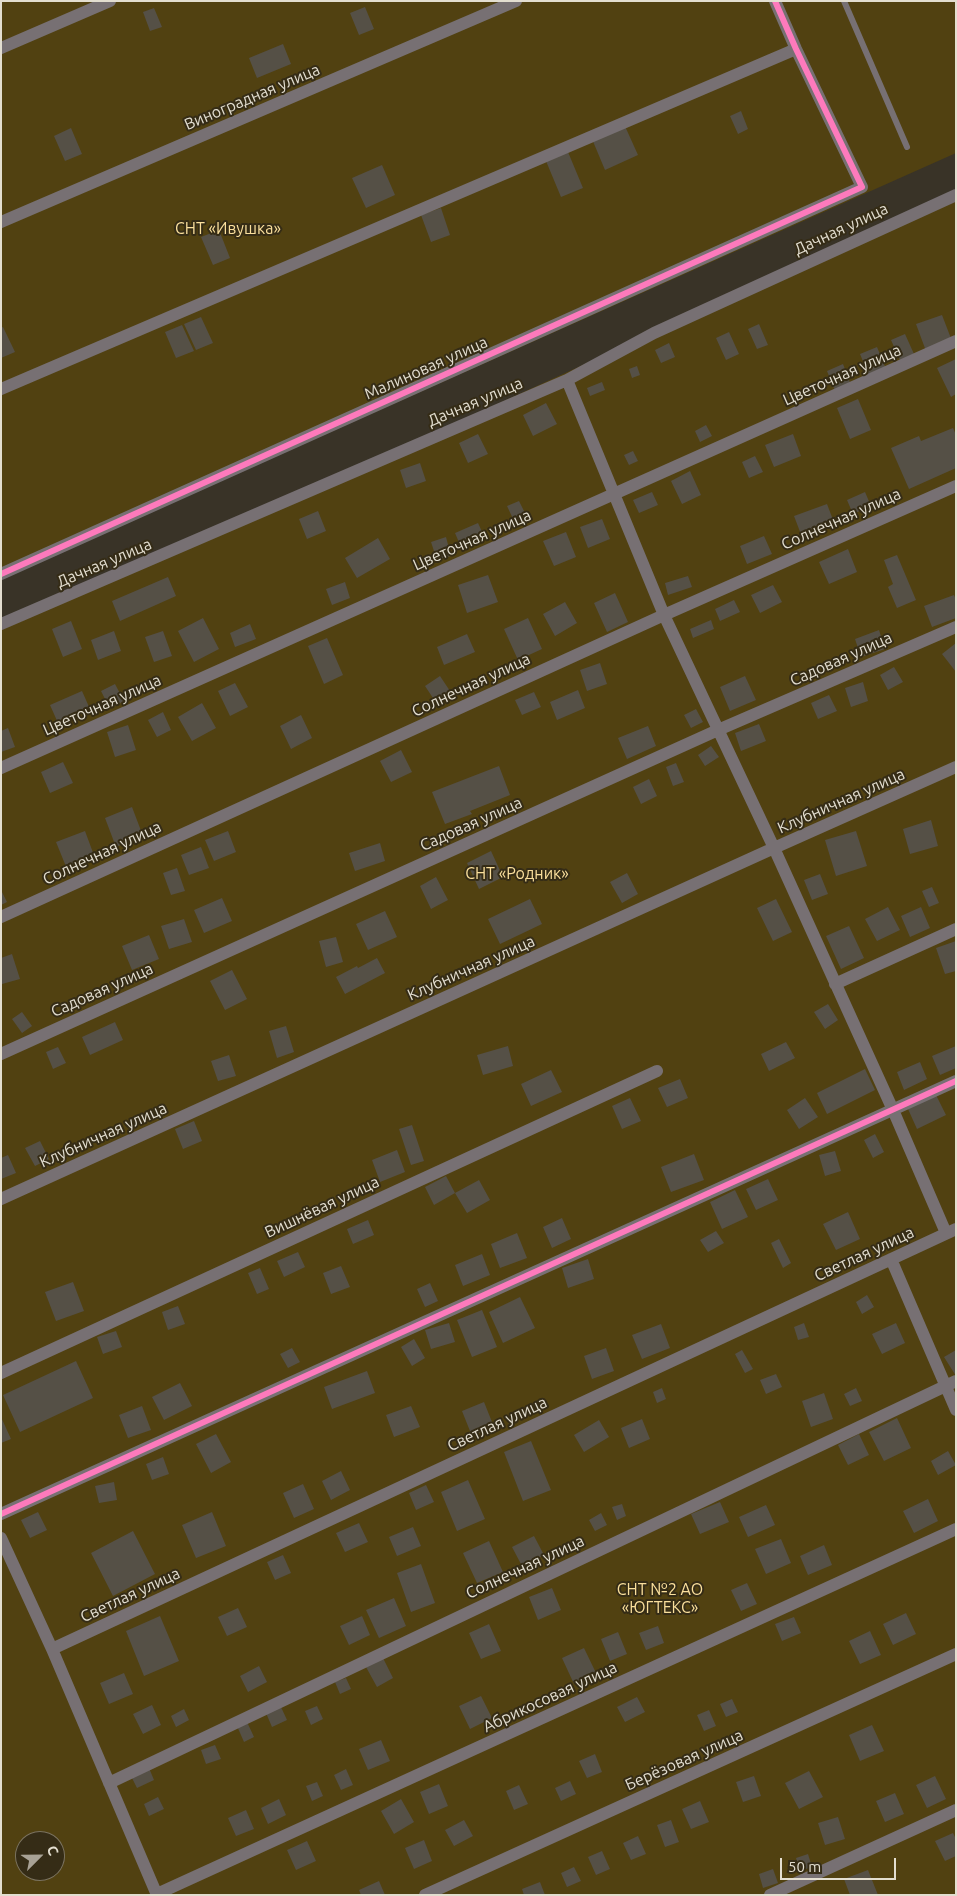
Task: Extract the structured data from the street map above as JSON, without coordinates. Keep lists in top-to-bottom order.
{
  "streets": {
    "street": [
      "Виноградная улица",
      "Дачная улица",
      "Малиновая улица",
      "Цветочная улица",
      "Солнечная улица",
      "Садовая улица",
      "Клубничная улица",
      "Вишнёвая улица",
      "Светлая улица",
      "Абрикосовая улица",
      "Берёзовая улица"
    ]
  },
  "parks": ["СНТ «Ивушка»", "СНТ «Родник»", "СНТ №2 АО «ЮГТЕКС»"],
  "scale_bar": "50 m",
  "north": "top right"
}
